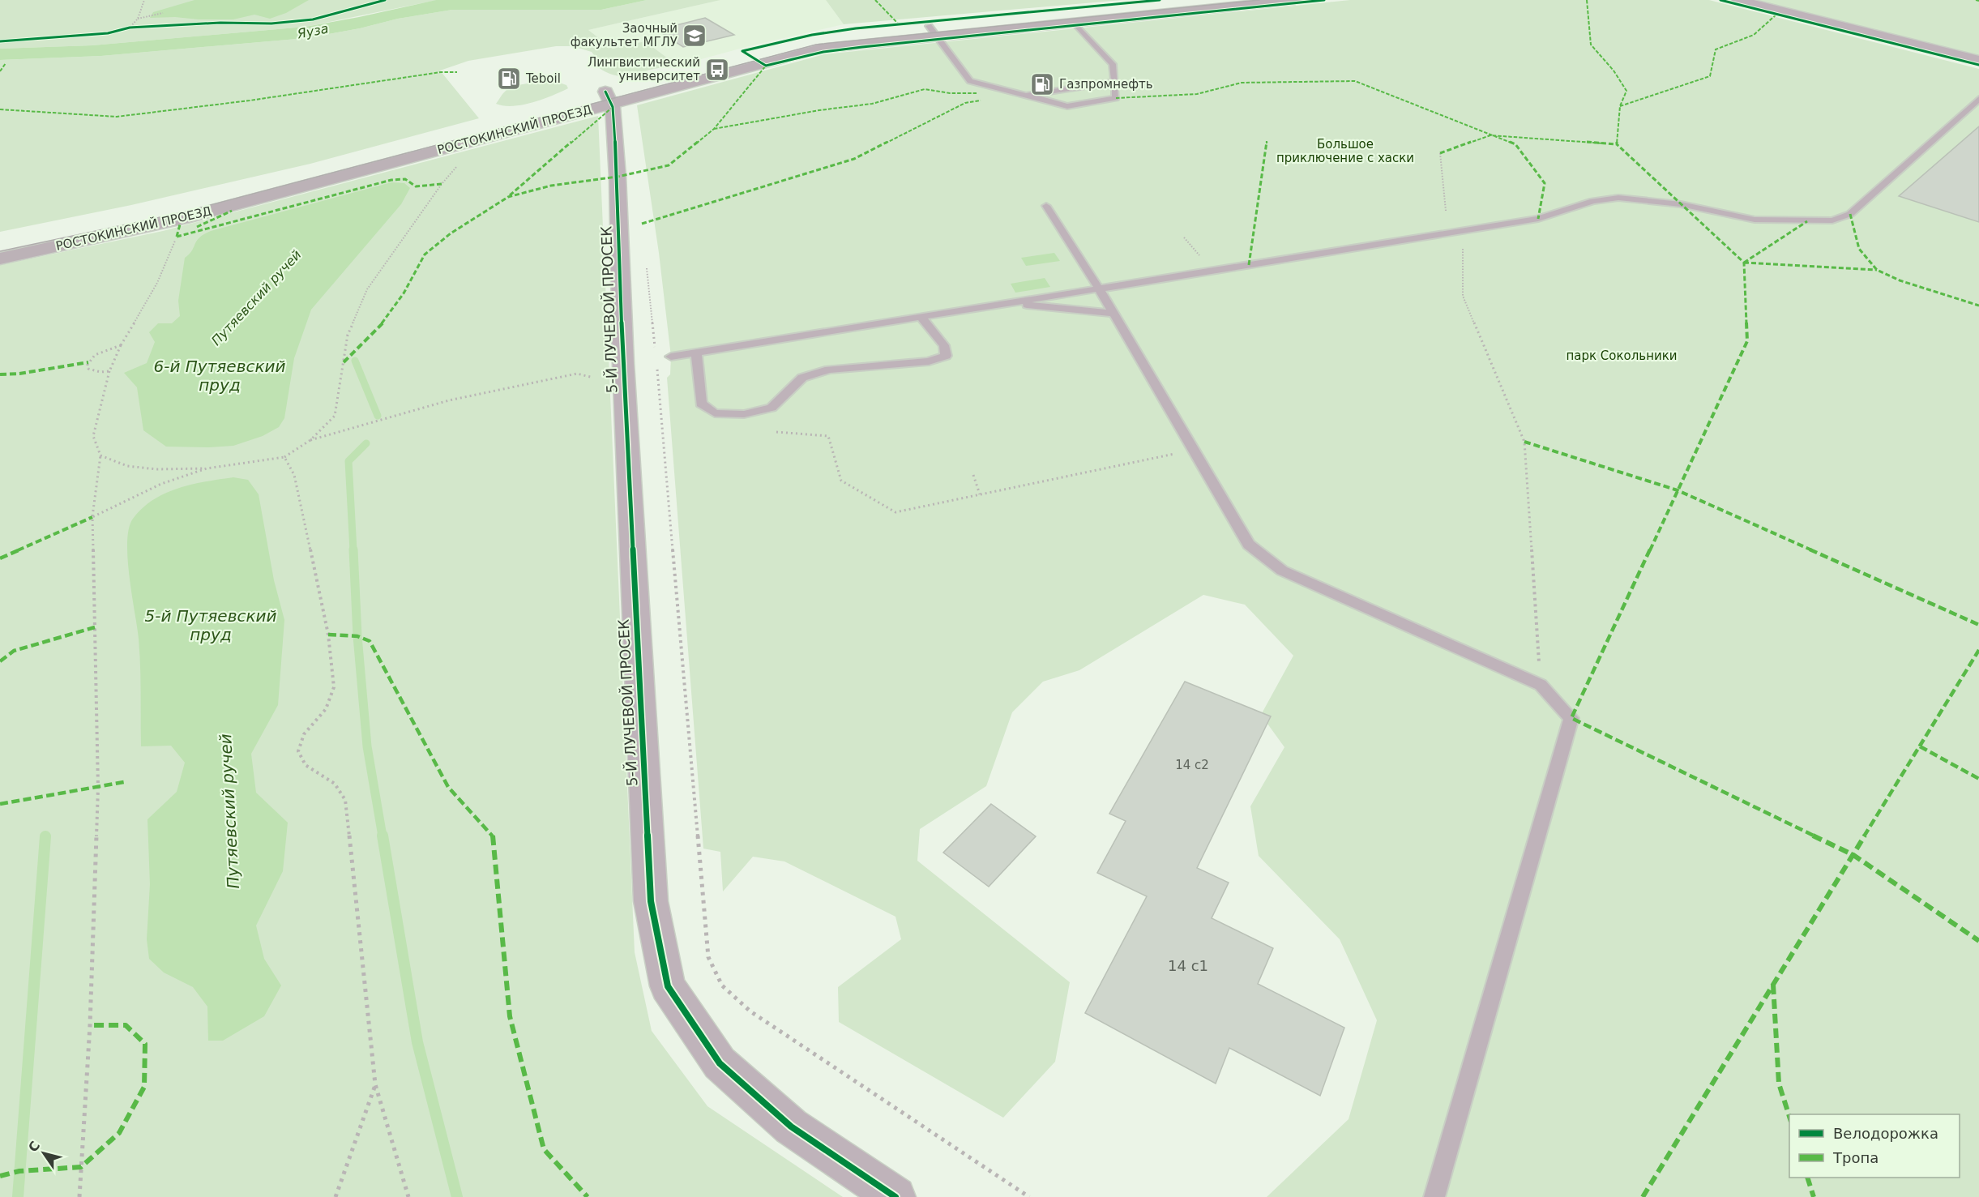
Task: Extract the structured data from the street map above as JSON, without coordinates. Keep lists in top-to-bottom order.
{
  "streets": {
    "main road": ["РОСТОКИНСКИЙ ПРОЕЗД"],
    "street": ["5-Й ЛУЧЕВОЙ ПРОСЕК"]
  },
  "crossings": [
    ["РОСТОКИНСКИЙ ПРОЕЗД", "5-Й ЛУЧЕВОЙ ПРОСЕК"]
  ],
  "water": [
    "Яуза",
    "Путяевский ручей",
    "6-й Путяевский пруд",
    "5-й Путяевский пруд"
  ],
  "parks": ["Большое приключение с хаски", "парк Сокольники"],
  "places": {
    "school or university": ["Заочный факультет МГЛУ"],
    "bus stop": ["Лингвистический университет"],
    "fuel station": ["Teboil", "Газпромнефть"]
  },
  "house_numbers": ["14 с2", "14 с1"],
  "legend": ["Велодорожка", "Тропа"],
  "north": "top left"
}
